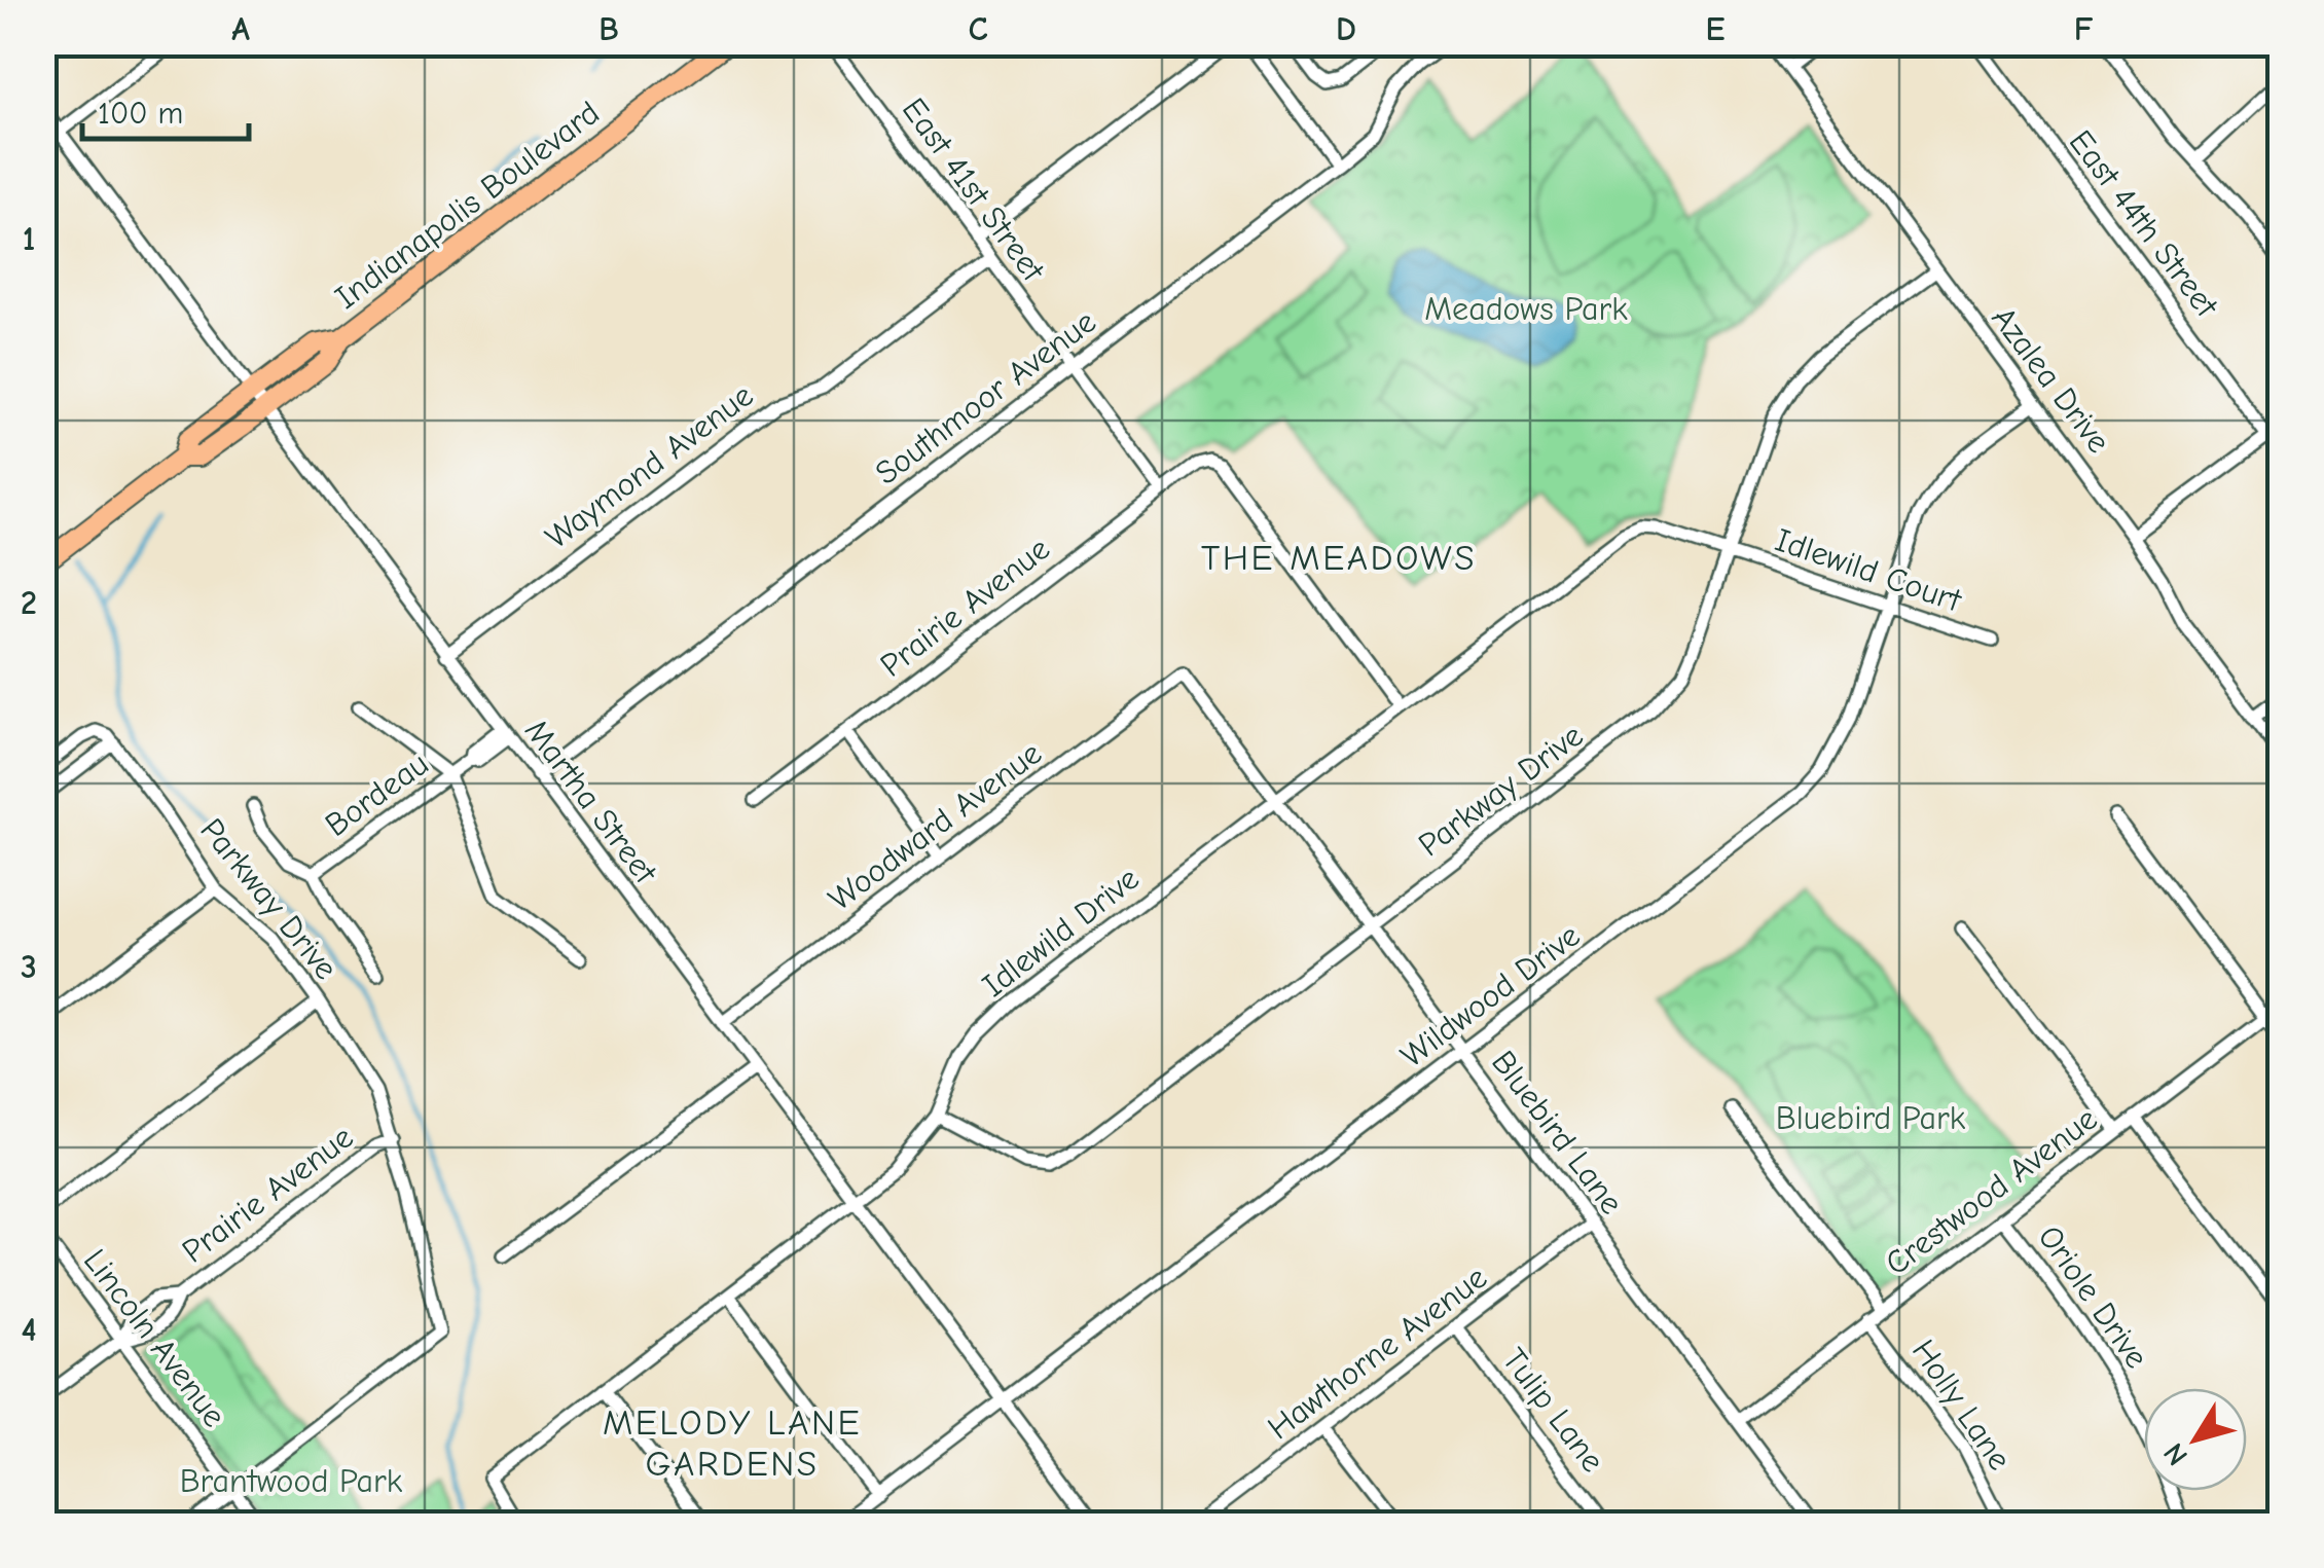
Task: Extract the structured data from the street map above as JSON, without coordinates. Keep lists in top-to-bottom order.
{
  "streets": {
    "highway": ["Indianapolis Boulevard"],
    "street": [
      "East 41st Street",
      "East 44th Street",
      "Azalea Drive",
      "Southmoor Avenue",
      "Waymond Avenue",
      "Idlewild Court",
      "Prairie Avenue",
      "Parkway Drive",
      "Bordeau",
      "Martha Street",
      "Woodward Avenue",
      "Idlewild Drive",
      "Wildwood Drive",
      "Bluebird Lane",
      "Crestwood Avenue",
      "Oriole Drive",
      "Lincoln Avenue",
      "Hawthorne Avenue",
      "Holly Lane",
      "Tulip Lane"
    ]
  },
  "crossings": [
    ["East 41st Street", "Southmoor Avenue"],
    ["East 41st Street", "Waymond Avenue"],
    ["East 41st Street", "Prairie Avenue"],
    ["Indianapolis Boulevard", "Martha Street"],
    ["East 44th Street", "Azalea Drive"],
    ["Azalea Drive", "Parkway Drive"],
    ["Azalea Drive", "Wildwood Drive"],
    ["Southmoor Avenue", "Martha Street"],
    ["Waymond Avenue", "Martha Street"],
    ["Idlewild Court", "Parkway Drive"],
    ["Idlewild Court", "Idlewild Drive"],
    ["Idlewild Court", "Wildwood Drive"],
    ["Prairie Avenue", "Parkway Drive"],
    ["Prairie Avenue", "Idlewild Drive"],
    ["Prairie Avenue", "Lincoln Avenue"],
    ["Parkway Drive", "Idlewild Drive"],
    ["Parkway Drive", "Bluebird Lane"],
    ["Parkway Drive", "Lincoln Avenue"],
    ["Bordeau", "Martha Street"],
    ["Martha Street", "Woodward Avenue"],
    ["Martha Street", "Idlewild Drive"],
    ["Martha Street", "Wildwood Drive"],
    ["Woodward Avenue", "Bluebird Lane"],
    ["Idlewild Drive", "Bluebird Lane"],
    ["Wildwood Drive", "Bluebird Lane"],
    ["Bluebird Lane", "Crestwood Avenue"],
    ["Bluebird Lane", "Hawthorne Avenue"],
    ["Crestwood Avenue", "Oriole Drive"],
    ["Crestwood Avenue", "Holly Lane"],
    ["Hawthorne Avenue", "Tulip Lane"]
  ],
  "districts": ["THE MEADOWS", "MELODY LANE GARDENS"],
  "parks": ["Meadows Park", "Bluebird Park", "Brantwood Park"],
  "scale_bar": "100 m",
  "north": "bottom left",
  "grid": {
    "columns": [
      "A",
      "B",
      "C",
      "D",
      "E",
      "F"
    ],
    "rows": [
      "1",
      "2",
      "3",
      "4"
    ]
  }
}
